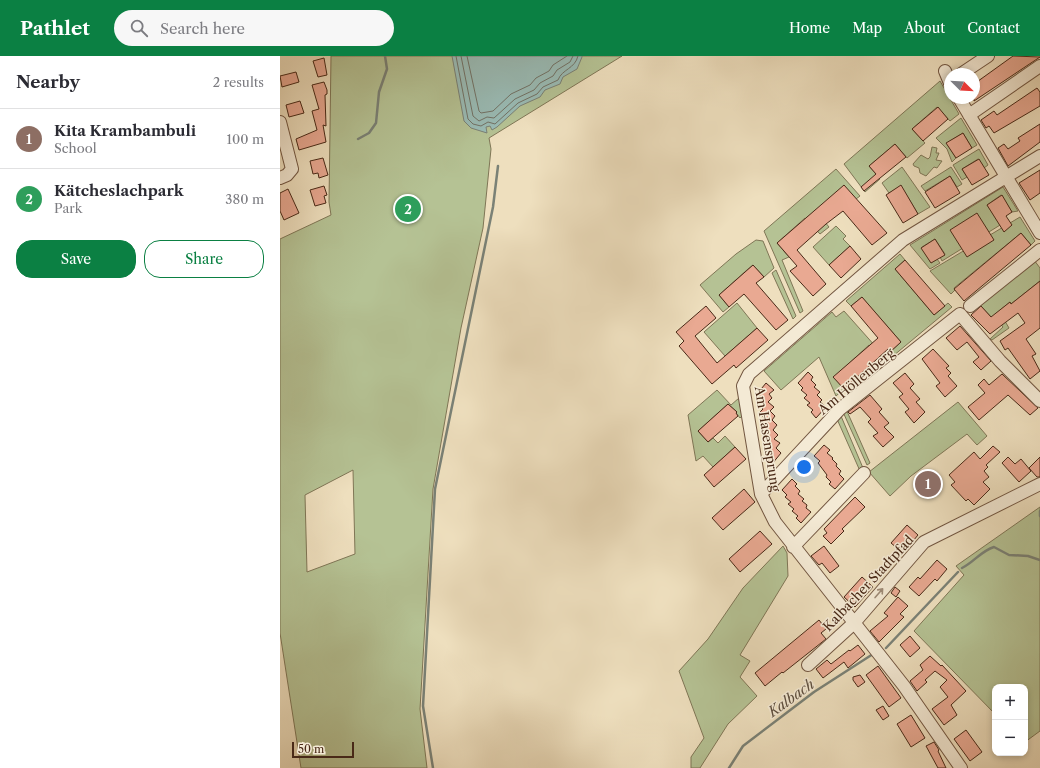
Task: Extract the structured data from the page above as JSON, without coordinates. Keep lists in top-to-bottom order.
{
  "streets": {
    "street": ["Am Höllenberg", "Am Hasensprung", "Kalbacher Stadtpfad"]
  },
  "crossings": [
    ["Am Höllenberg", "Am Hasensprung"],
    ["Am Hasensprung", "Kalbacher Stadtpfad"]
  ],
  "water": ["Kalbach"],
  "scale_bar": "50 m",
  "north": "bottom right",
  "page": {
    "header": "Pathlet",
    "search": "Search here",
    "nav": [
      "Home",
      "Map",
      "About",
      "Contact"
    ],
    "heading": ["Nearby", "2 results"],
    "list": [
      {
        "mark": "1",
        "name": "Kita Krambambuli",
        "note": "School",
        "value": "100 m"
      },
      {
        "mark": "2",
        "name": "Kätcheslachpark",
        "note": "Park",
        "value": "380 m"
      }
    ],
    "pins": ["2", "1"],
    "buttons": ["Save", "Share"],
    "map_buttons": ["+", "−"],
    "scale": "50 m"
  }
}
